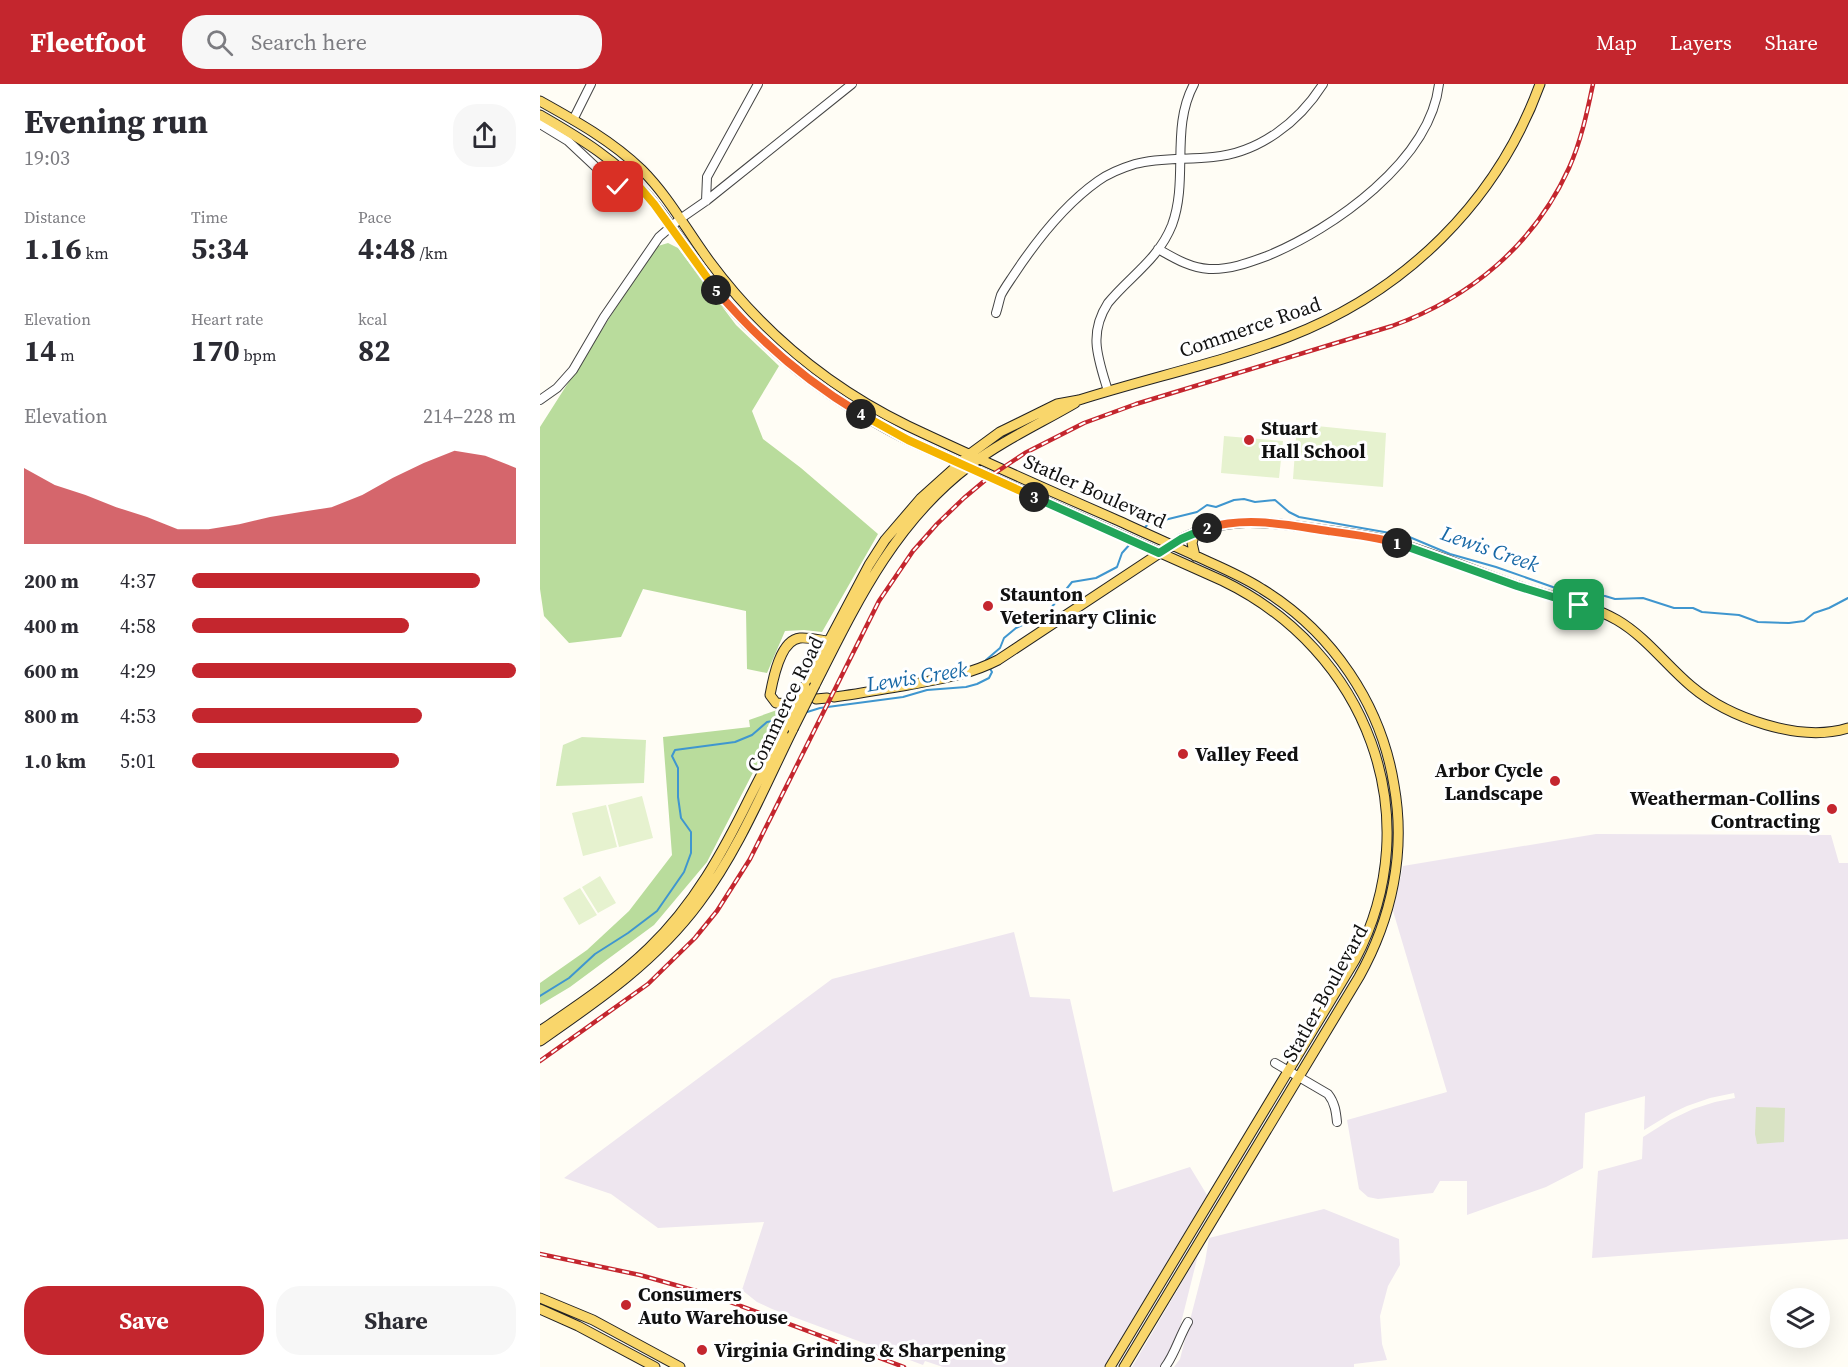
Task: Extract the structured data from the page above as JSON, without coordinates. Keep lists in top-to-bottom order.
{
  "streets": {
    "main road": ["Commerce Road", "Statler Boulevard"]
  },
  "crossings": [
    ["Commerce Road", "Statler Boulevard"]
  ],
  "water": ["Lewis Creek"],
  "places": [
    "Stuart Hall School",
    "Staunton Veterinary Clinic",
    "Valley Feed",
    "Arbor Cycle Landscape",
    "Weatherman-Collins Contracting",
    "Consumers Auto Warehouse",
    "Virginia Grinding & Sharpening"
  ],
  "page": {
    "header": "Fleetfoot",
    "search": "Search here",
    "nav": ["Map", "Layers", "Share"],
    "heading": ["Evening run", "19:03"],
    "stats": [
      ["Distance", "1.16 km"],
      ["Time", "5:34"],
      ["Pace", "4:48 /km"],
      ["Elevation", "14 m"],
      ["Heart rate", "170 bpm"],
      ["kcal", "82"]
    ],
    "pins": [
      "5",
      "4",
      "3",
      "2",
      "1"
    ],
    "chart": ["Elevation", "214–228 m"],
    "list": [
      {
        "name": "200 m",
        "note": "4:37"
      },
      {
        "name": "400 m",
        "note": "4:58"
      },
      {
        "name": "600 m",
        "note": "4:29"
      },
      {
        "name": "800 m",
        "note": "4:53"
      },
      {
        "name": "1.0 km",
        "note": "5:01"
      }
    ],
    "buttons": ["Save", "Share"]
  }
}
